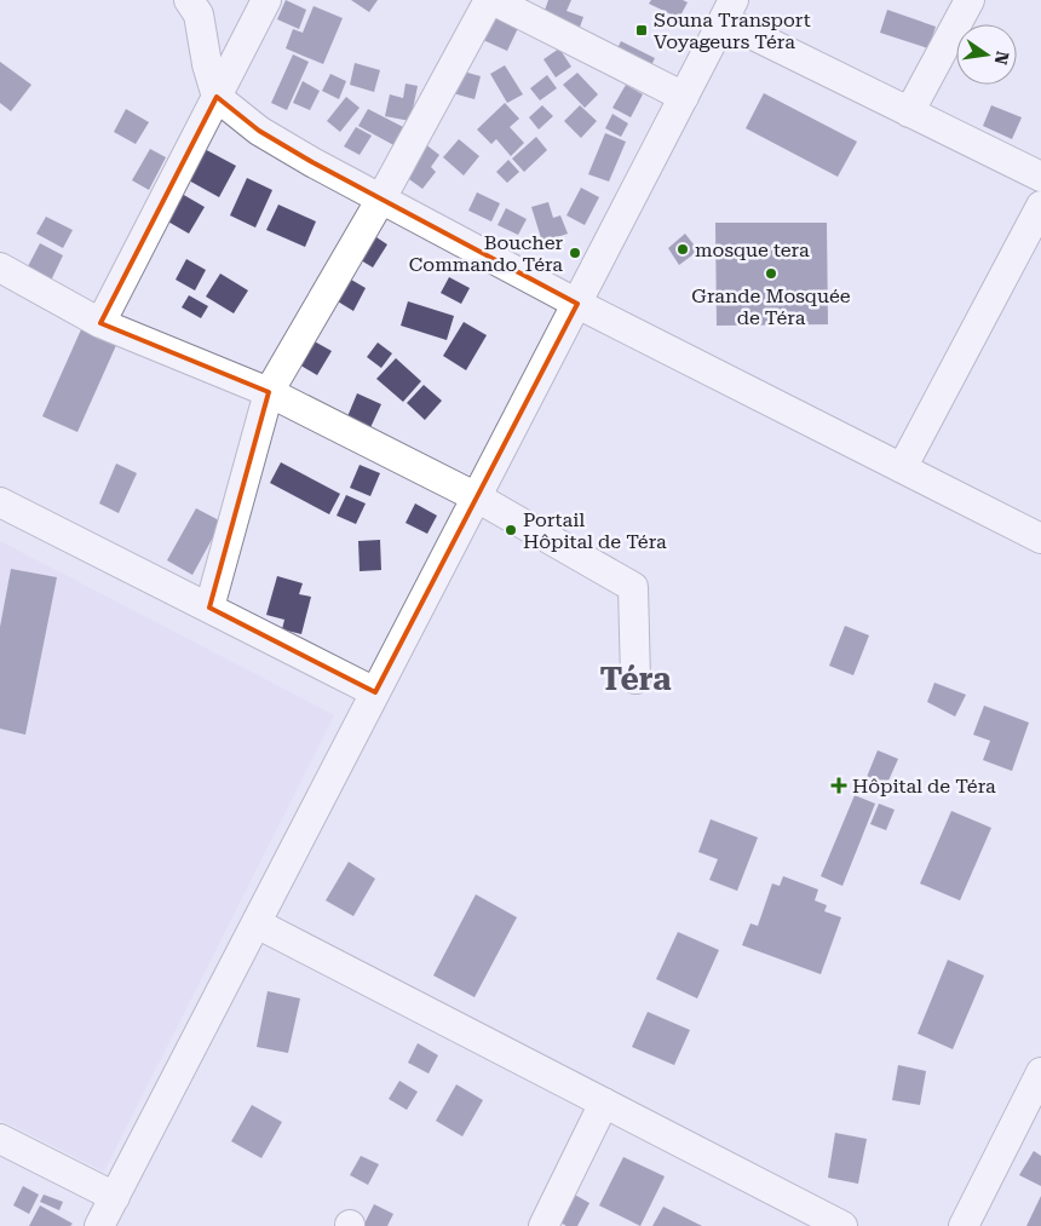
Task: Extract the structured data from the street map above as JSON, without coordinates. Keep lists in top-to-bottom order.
{
  "districts": ["Téra"],
  "places": {
    "transit": ["Souna Transport Voyageurs Téra"],
    "other": [
      "mosque tera",
      "Boucher Commando Téra",
      "Grande Mosquée de Téra",
      "Portail Hôpital de Téra"
    ],
    "health": ["Hôpital de Téra"]
  },
  "north": "right"
}
